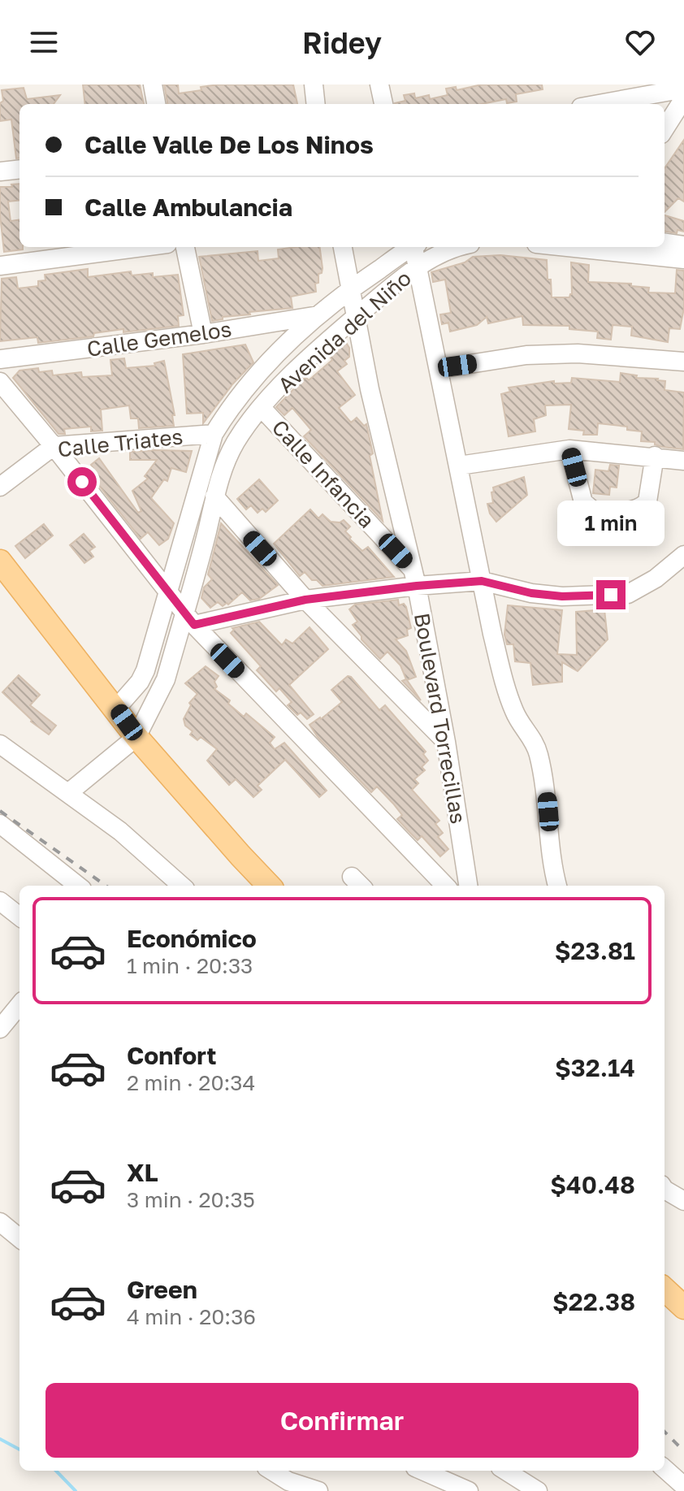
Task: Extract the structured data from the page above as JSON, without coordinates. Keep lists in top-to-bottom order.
{
  "streets": {
    "street": [
      "Avenida del Niño",
      "Calle Gemelos",
      "Calle Triates",
      "Calle Infancia",
      "Boulevard Torrecillas"
    ]
  },
  "crossings": [
    ["Avenida del Niño", "Calle Gemelos"],
    ["Avenida del Niño", "Calle Triates"],
    ["Avenida del Niño", "Calle Infancia"],
    ["Avenida del Niño", "Boulevard Torrecillas"],
    ["Calle Infancia", "Boulevard Torrecillas"]
  ],
  "page": {
    "header": "Ridey",
    "banner": ["Calle Valle De Los Ninos", "Calle Ambulancia"],
    "bubble": "1 min",
    "list": [
      {
        "name": "Económico",
        "note": "1 min · 20:33",
        "value": "$23.81"
      },
      {
        "name": "Confort",
        "note": "2 min · 20:34",
        "value": "$32.14"
      },
      {
        "name": "XL",
        "note": "3 min · 20:35",
        "value": "$40.48"
      },
      {
        "name": "Green",
        "note": "4 min · 20:36",
        "value": "$22.38"
      }
    ],
    "buttons": "Confirmar"
  }
}
